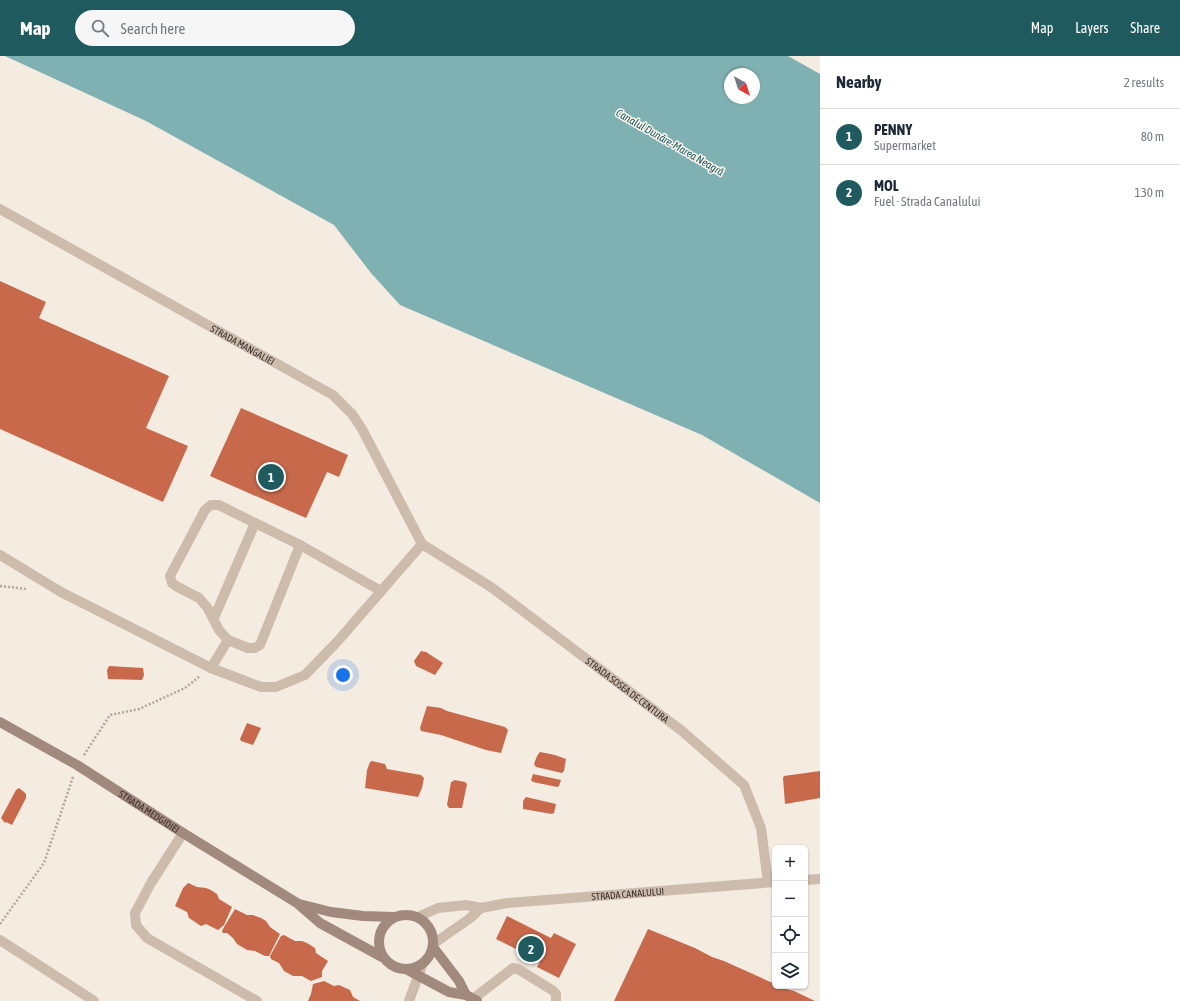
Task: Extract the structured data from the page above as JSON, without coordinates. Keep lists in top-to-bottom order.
{
  "streets": {
    "main road": ["STRADA MEDGIDIEI"],
    "street": ["STRADA MANGALIEI", "STRADA SOSEA DE CENTURA", "STRADA CANALULUI"]
  },
  "crossings": [
    ["STRADA MANGALIEI", "STRADA SOSEA DE CENTURA"],
    ["STRADA SOSEA DE CENTURA", "STRADA CANALULUI"],
    ["STRADA MEDGIDIEI", "STRADA CANALULUI"]
  ],
  "water": ["Canalul Dunăre-Marea Neagră"],
  "north": "bottom right",
  "page": {
    "header": "Map",
    "search": "Search here",
    "nav": ["Map", "Layers", "Share"],
    "heading": ["Nearby", "2 results"],
    "list": [
      {
        "mark": "1",
        "name": "PENNY",
        "note": "Supermarket",
        "value": "80 m"
      },
      {
        "mark": "2",
        "name": "MOL",
        "note": "Fuel · Strada Canalului",
        "value": "130 m"
      }
    ],
    "pins": ["1", "2"],
    "map_buttons": ["+", "−"]
  }
}
